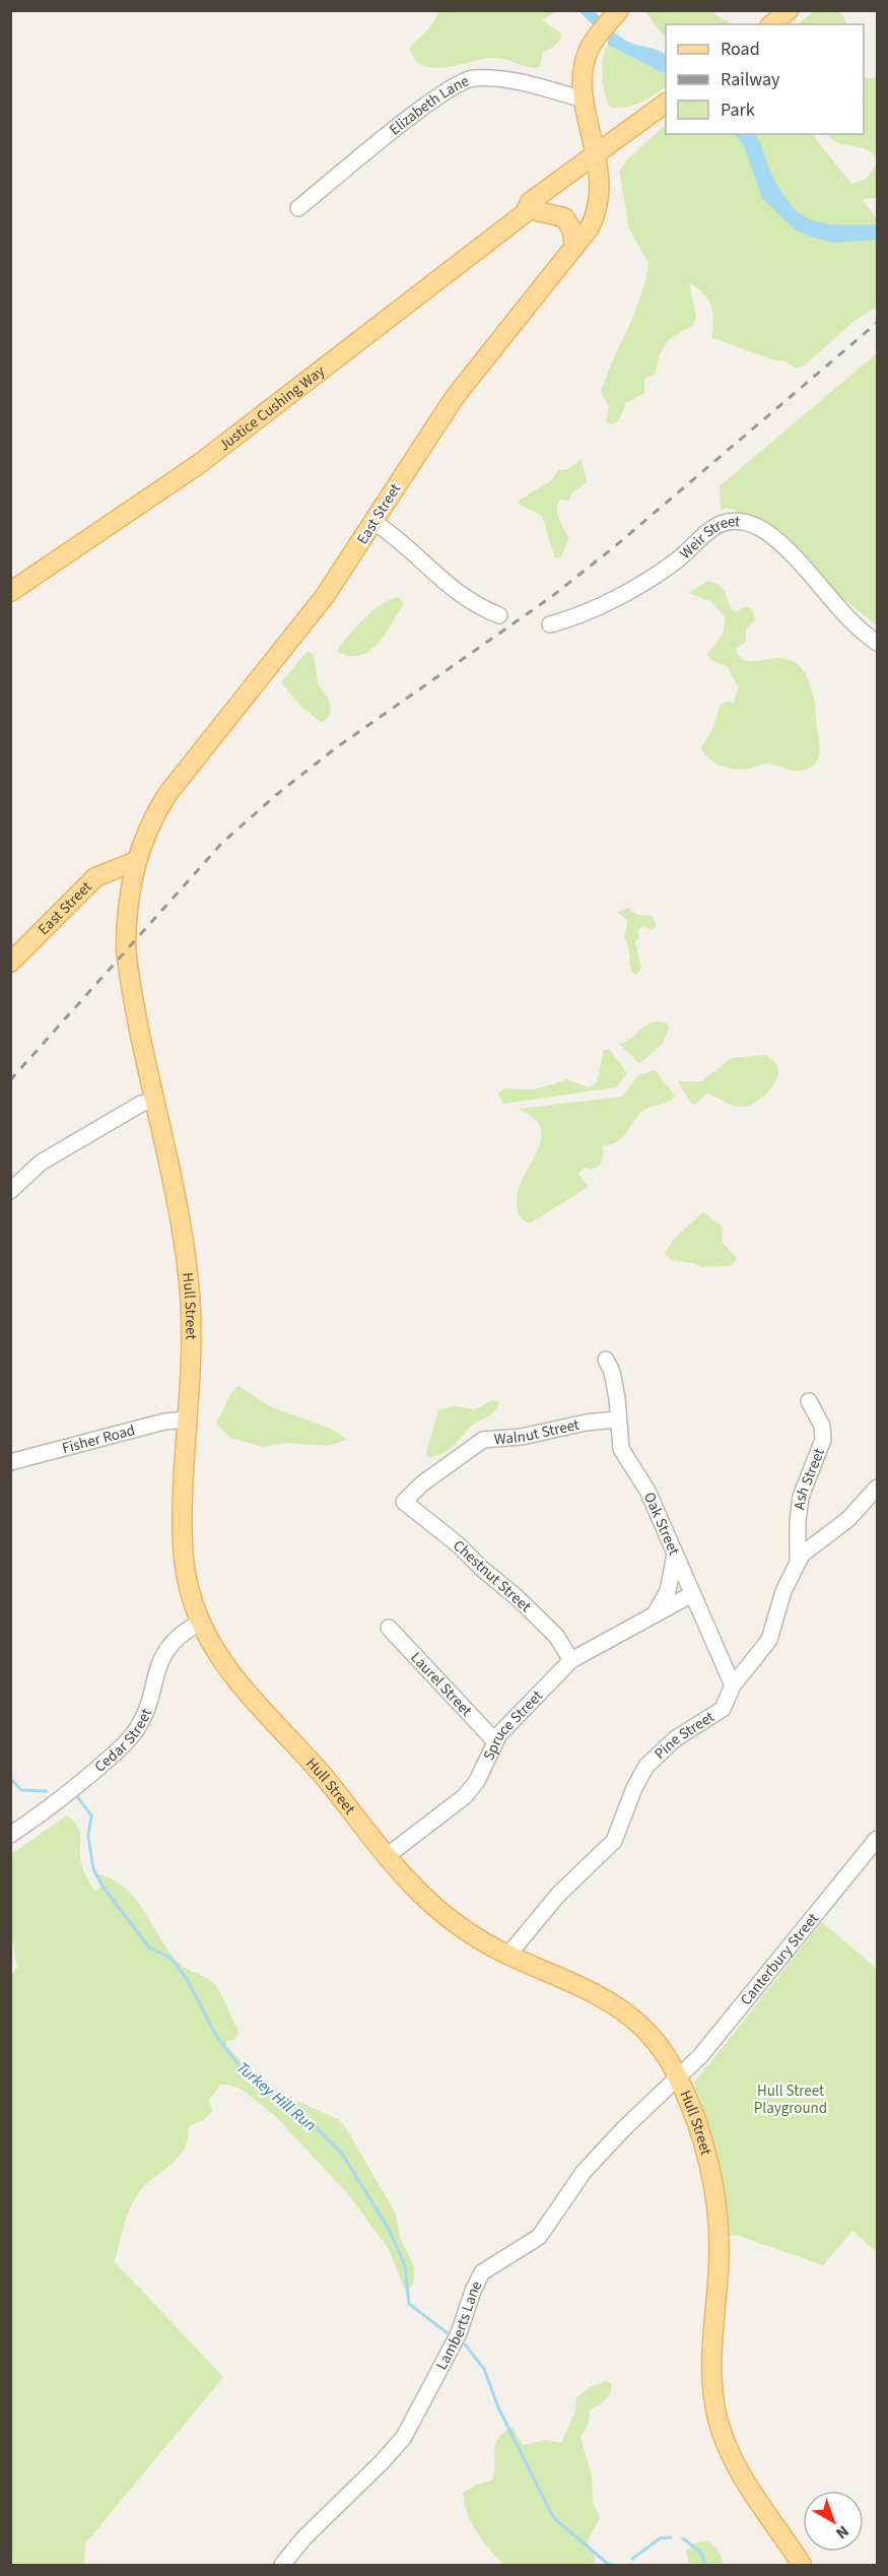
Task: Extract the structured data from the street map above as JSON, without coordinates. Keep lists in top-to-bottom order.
{
  "streets": {
    "main road": ["Justice Cushing Way", "East Street", "Hull Street"],
    "street": [
      "Elizabeth Lane",
      "Weir Street",
      "Walnut Street",
      "Fisher Road",
      "Ash Street",
      "Oak Street",
      "Chestnut Street",
      "Laurel Street",
      "Spruce Street",
      "Pine Street",
      "Cedar Street",
      "Canterbury Street",
      "Lamberts Lane"
    ]
  },
  "crossings": [
    ["Elizabeth Lane", "East Street"],
    ["Justice Cushing Way", "East Street"],
    ["East Street", "Hull Street"],
    ["Hull Street", "Fisher Road"],
    ["Hull Street", "Spruce Street"],
    ["Hull Street", "Pine Street"],
    ["Hull Street", "Cedar Street"],
    ["Hull Street", "Canterbury Street"],
    ["Hull Street", "Lamberts Lane"],
    ["Walnut Street", "Oak Street"],
    ["Walnut Street", "Chestnut Street"],
    ["Ash Street", "Pine Street"],
    ["Oak Street", "Spruce Street"],
    ["Oak Street", "Pine Street"],
    ["Chestnut Street", "Spruce Street"],
    ["Laurel Street", "Spruce Street"],
    ["Canterbury Street", "Lamberts Lane"]
  ],
  "water": ["Turkey Hill Run"],
  "parks": ["Hull Street Playground"],
  "legend": ["Road", "Railway", "Park"],
  "north": "bottom right"
}
